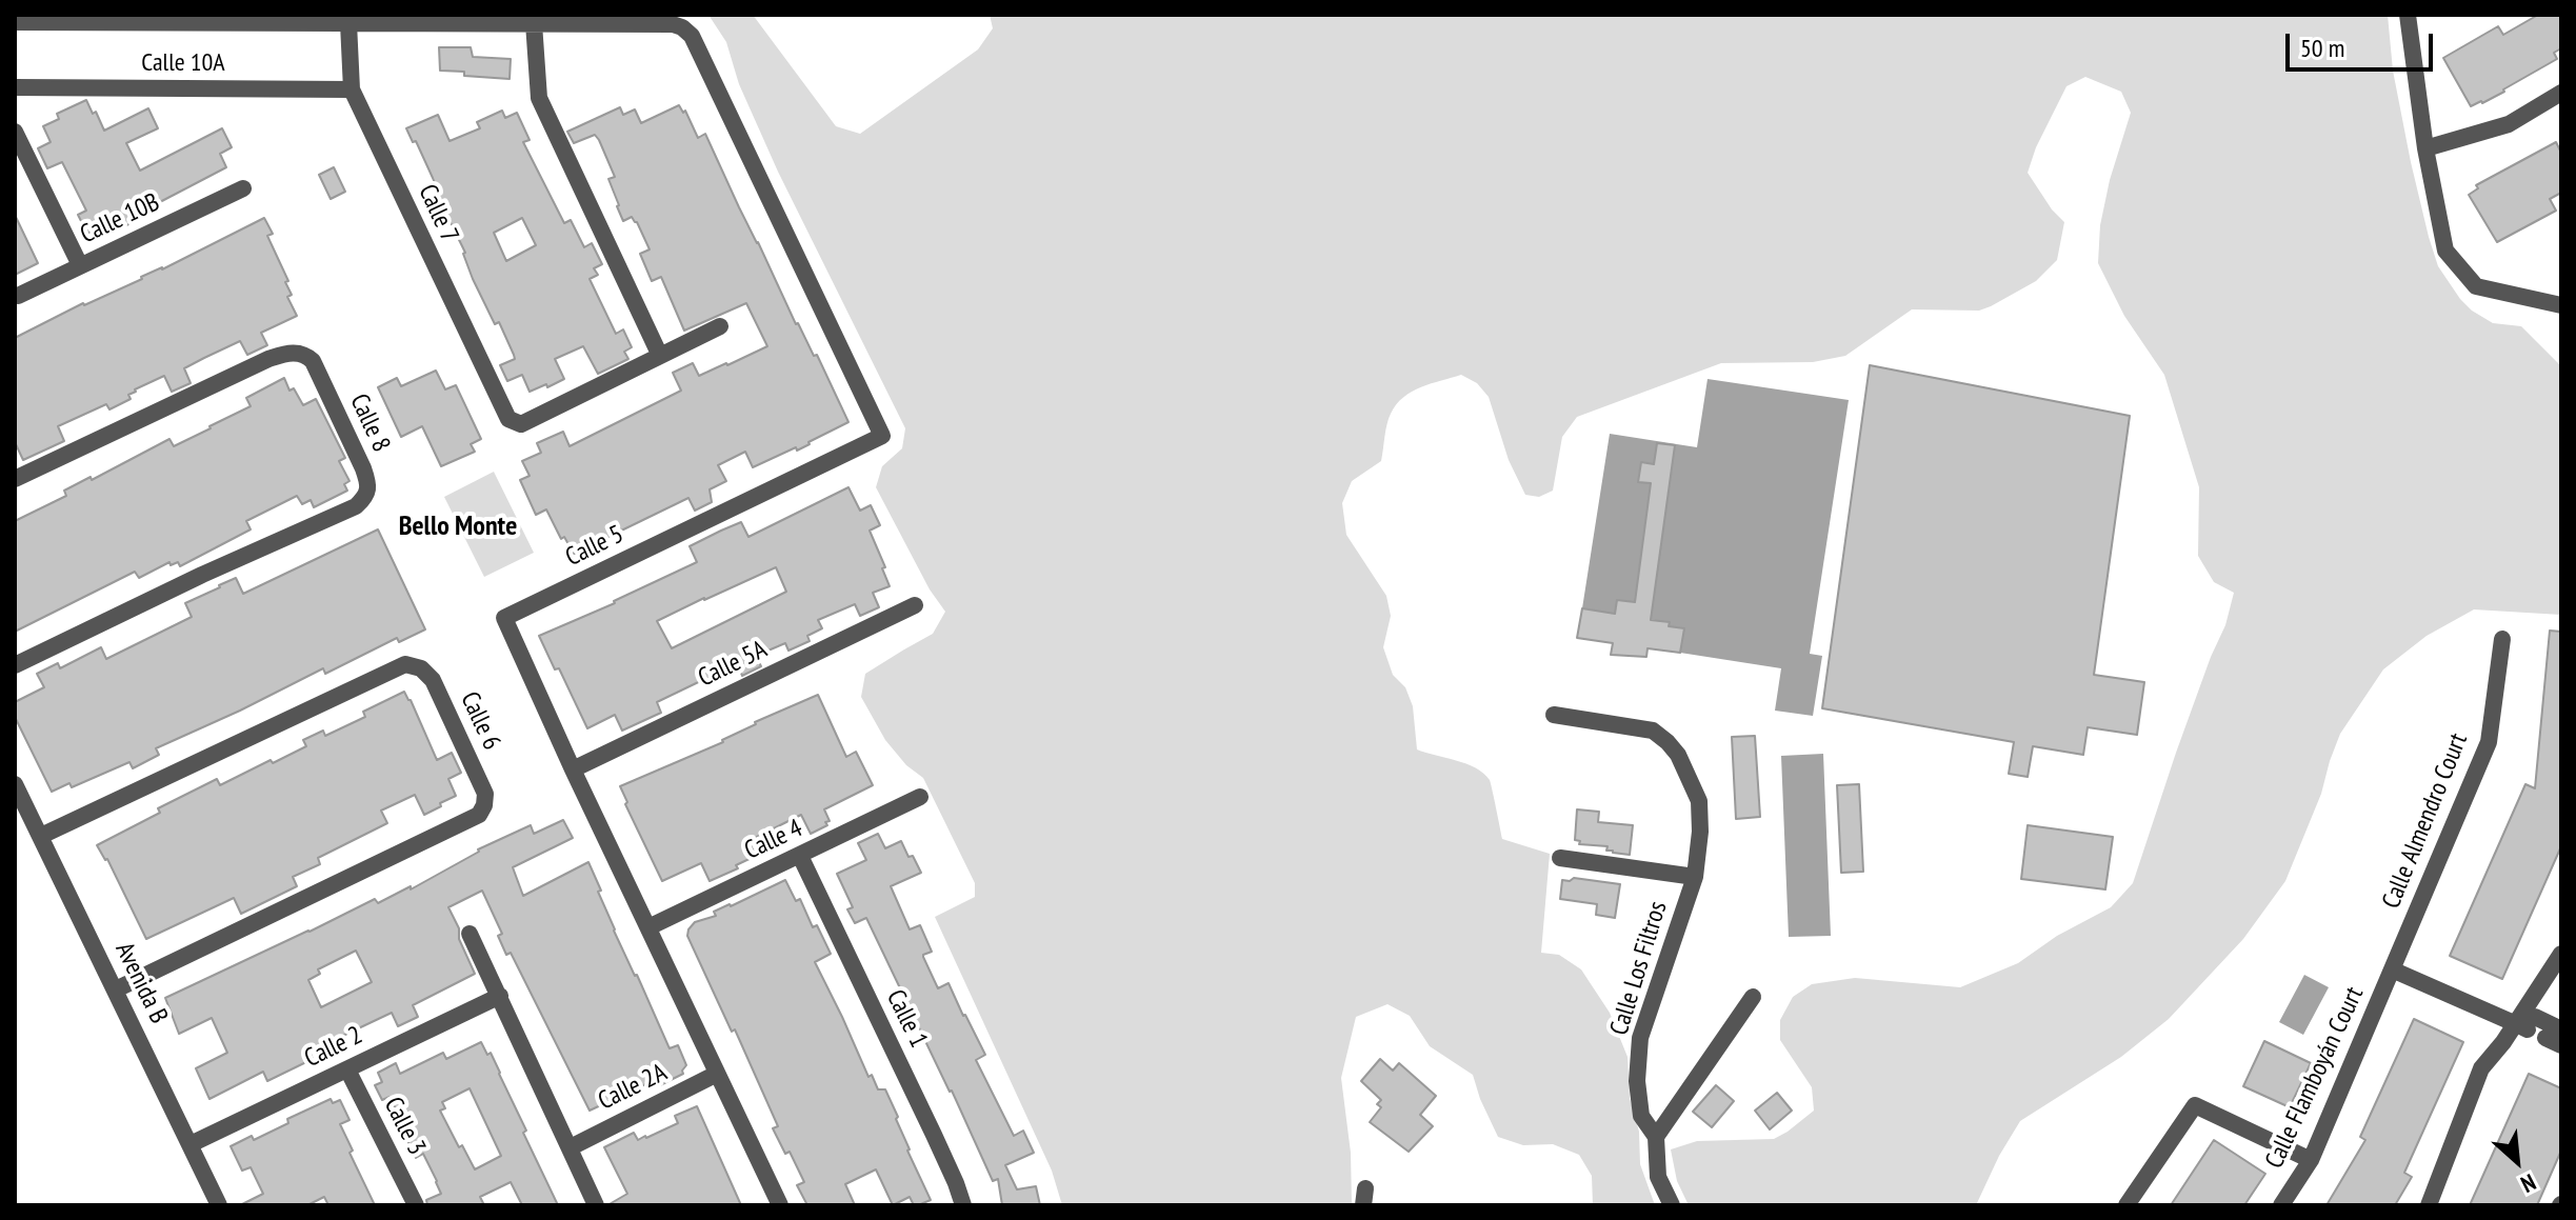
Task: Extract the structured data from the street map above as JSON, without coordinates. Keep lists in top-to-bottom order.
{
  "streets": {
    "street": [
      "Calle 10A",
      "Calle 7",
      "Calle 10B",
      "Calle 8",
      "Calle 5",
      "Calle 5A",
      "Calle 6",
      "Calle Almendro Court",
      "Calle 4",
      "Calle Los Filtros",
      "Avenida B",
      "Calle 1",
      "Calle 2",
      "Calle Flamboyán Court",
      "Calle 2A",
      "Calle 3"
    ]
  },
  "crossings": [
    ["Calle 10A", "Calle 7"],
    ["Calle 5", "Calle 5A"],
    ["Calle 5", "Calle 4"],
    ["Calle 5", "Calle 2A"],
    ["Calle 6", "Avenida B"],
    ["Calle Almendro Court", "Calle Flamboyán Court"],
    ["Calle 4", "Calle 1"],
    ["Avenida B", "Calle 2"],
    ["Calle 2", "Calle 3"]
  ],
  "districts": ["Bello Monte"],
  "scale_bar": "50 m",
  "north": "bottom right"
}
